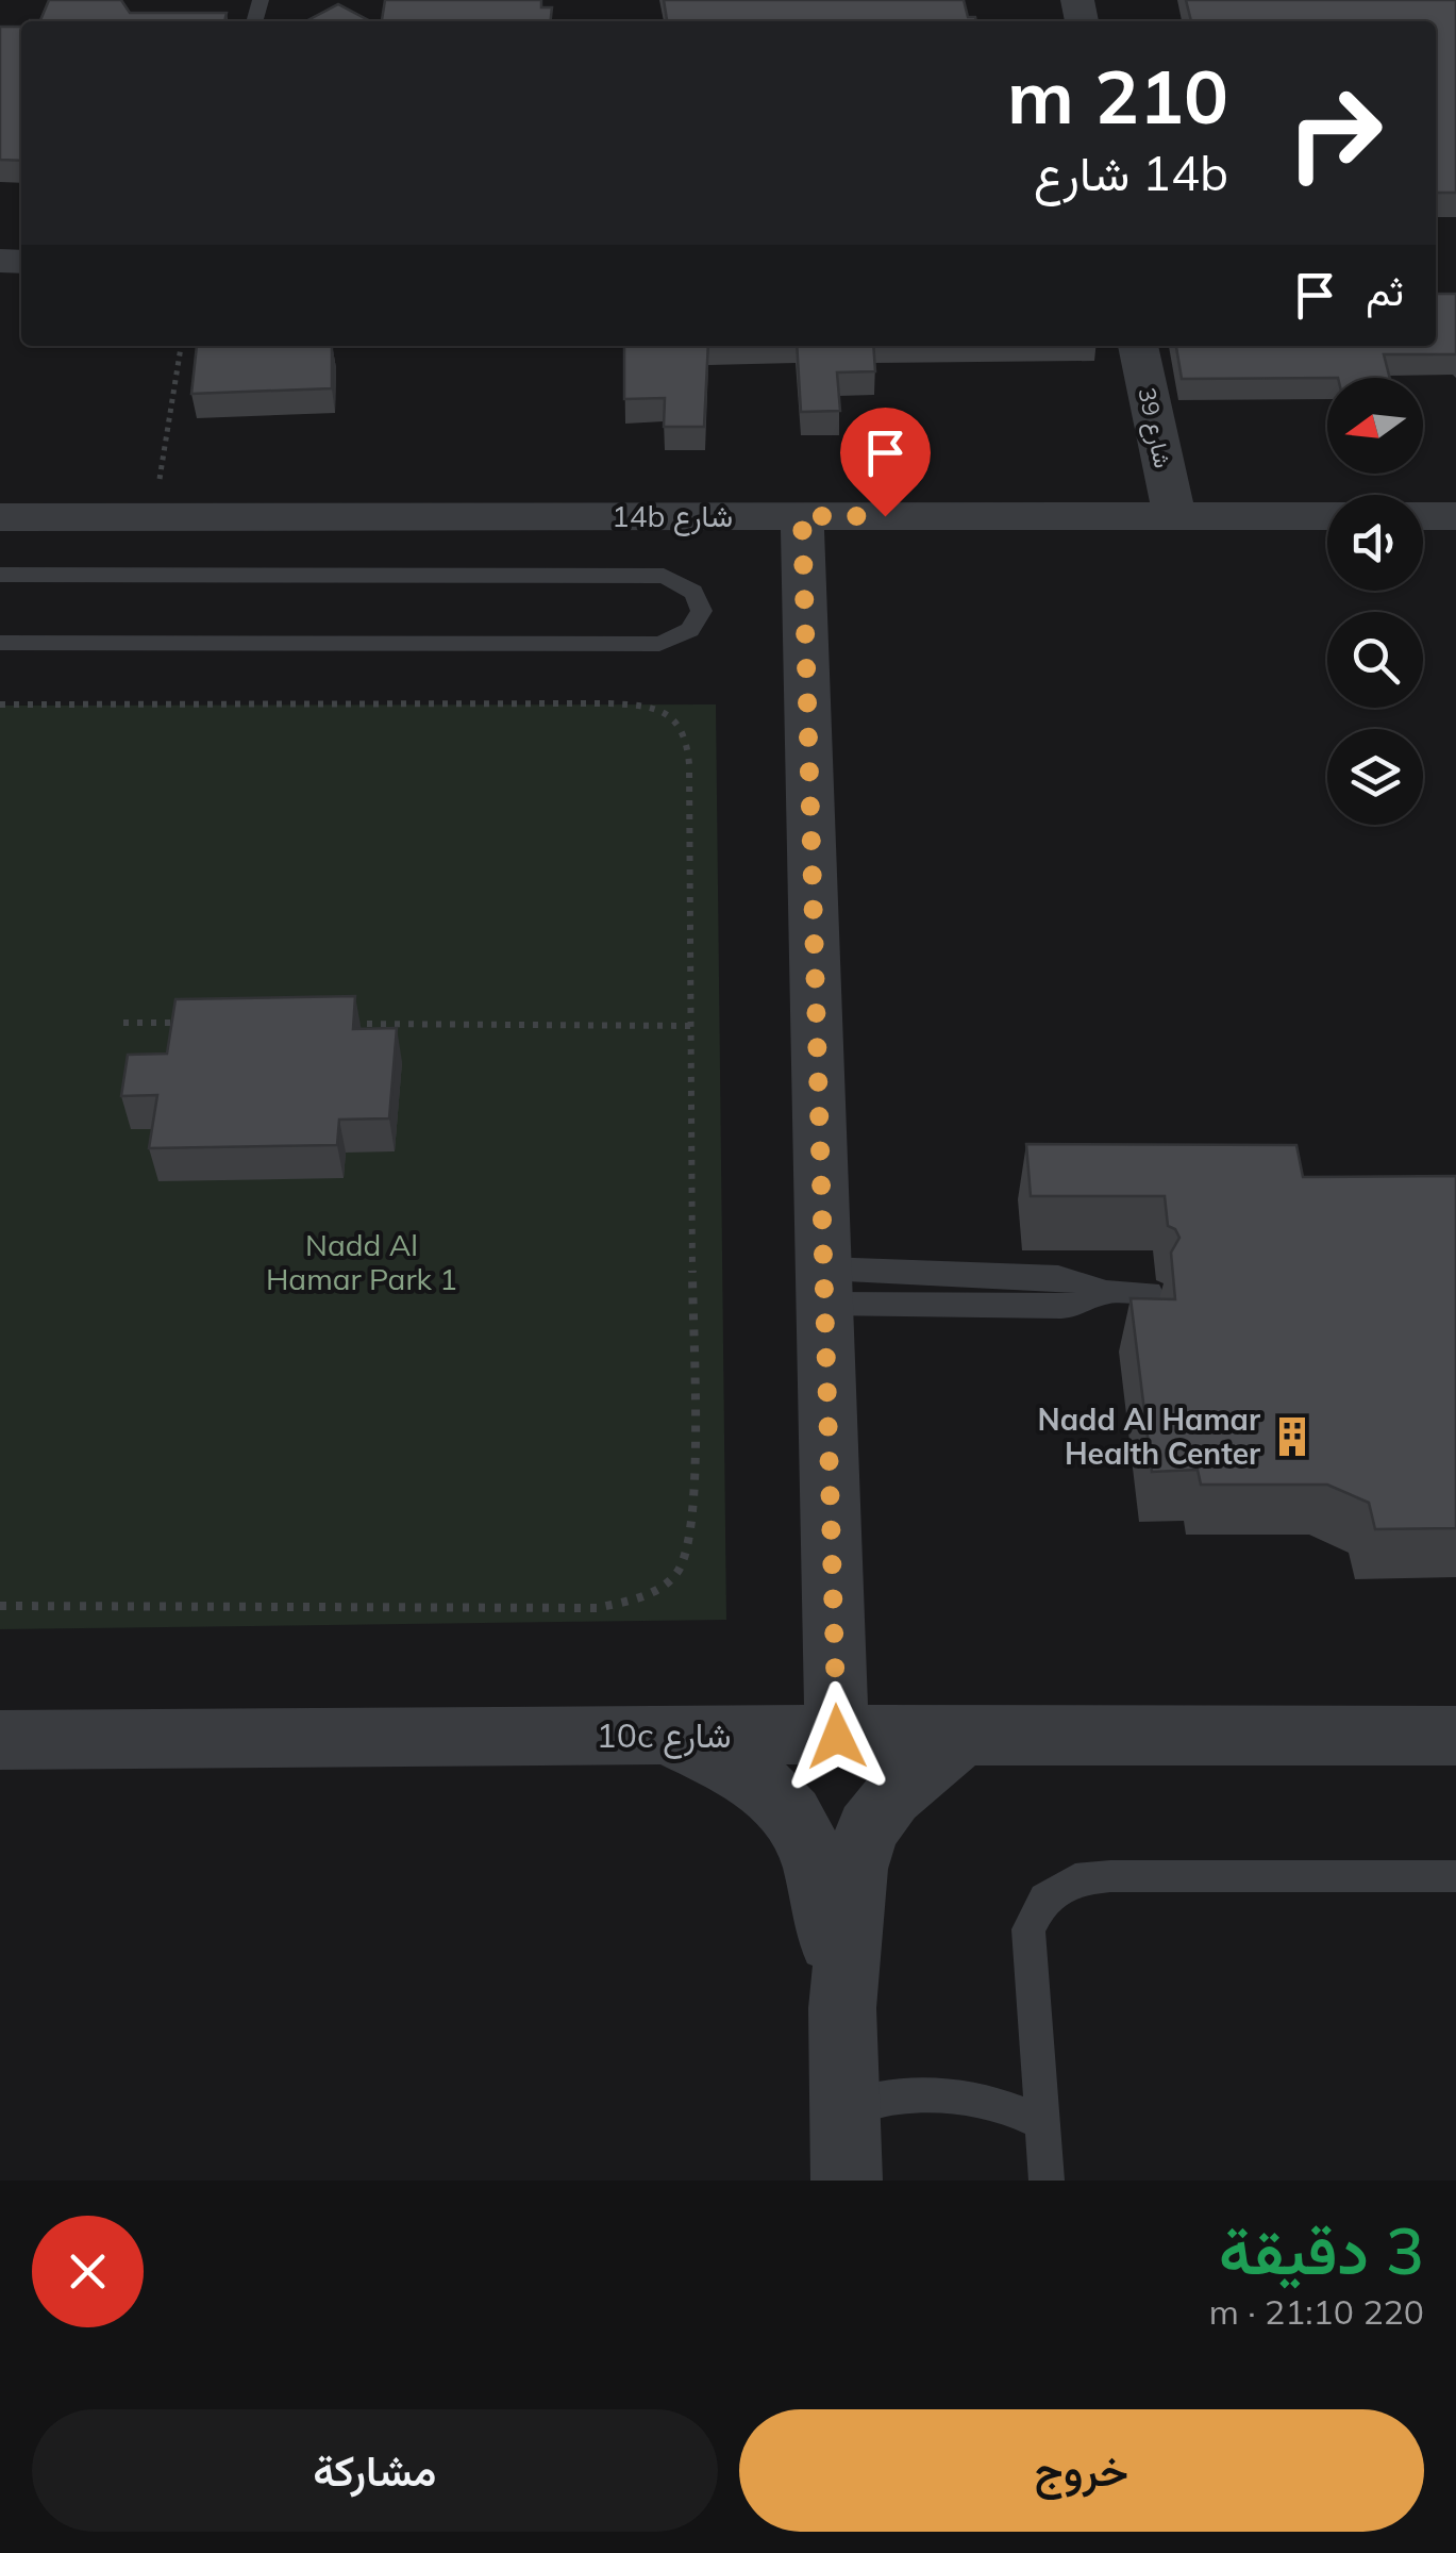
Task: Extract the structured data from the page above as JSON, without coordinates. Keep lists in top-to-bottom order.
{
  "streets": {
    "street": ["شارع 39", "14b شارع", "10c شارع"]
  },
  "crossings": [
    ["شارع 39", "14b شارع"]
  ],
  "parks": ["Nadd Al Hamar Park 1"],
  "places": {
    "building": ["Nadd Al Hamar Health Center"]
  },
  "north": "left",
  "page": {
    "turn": ["210 m", "14b شارع"],
    "then": "ثم",
    "heading": ["3 دقيقة", "220 m · 21:10"],
    "buttons": ["خروج", "مشاركة"]
  }
}
